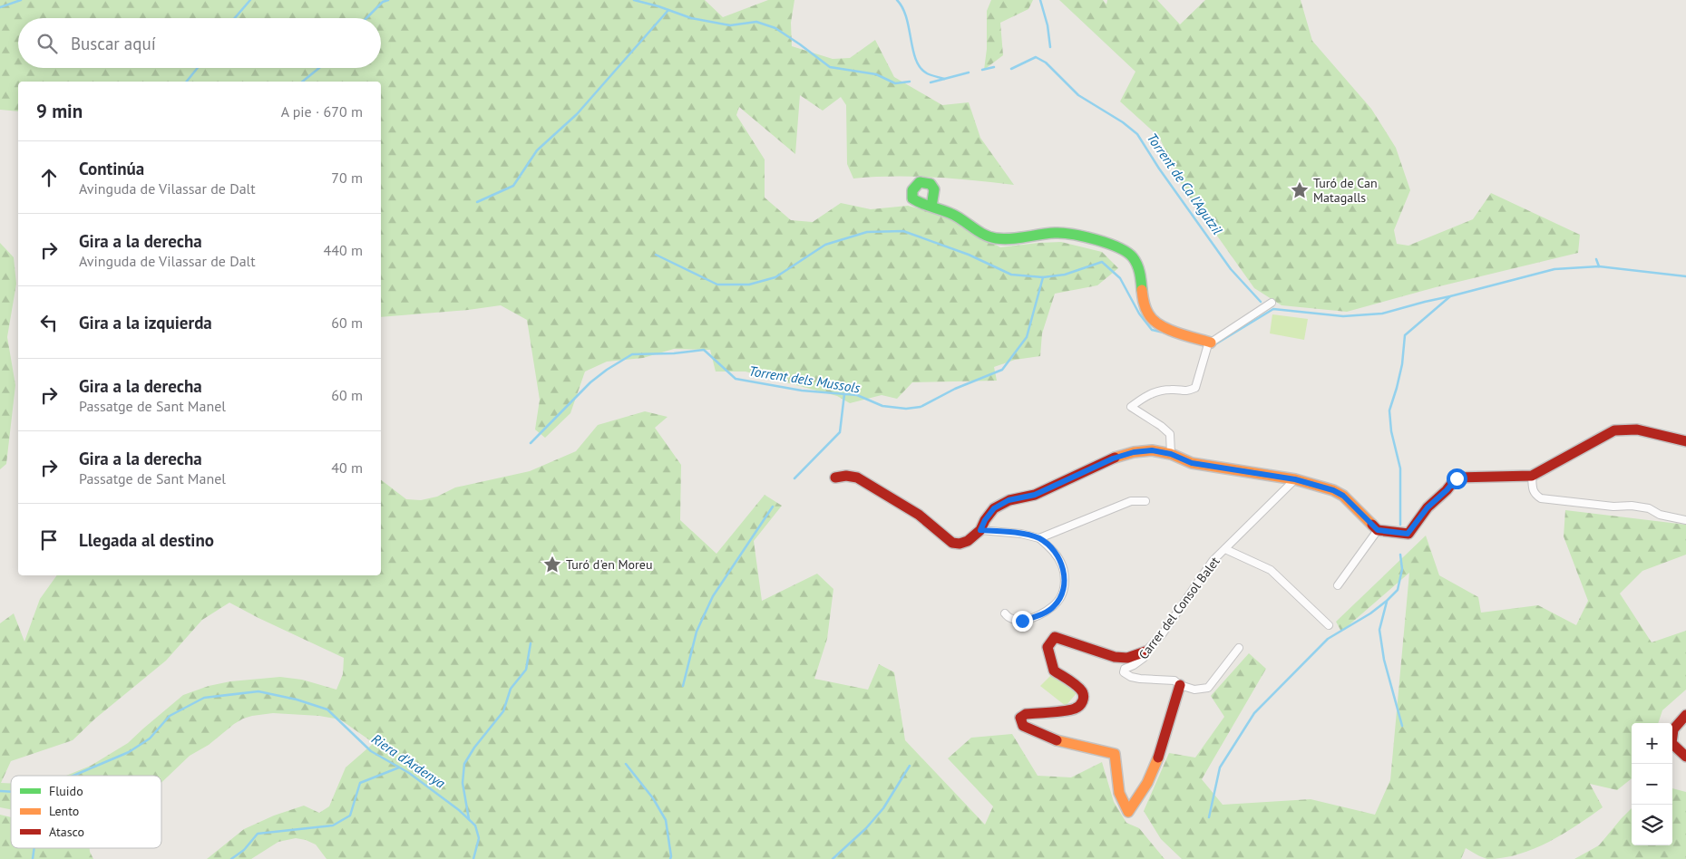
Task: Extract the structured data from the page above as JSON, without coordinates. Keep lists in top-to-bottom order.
{
  "streets": {
    "street": ["Carrer del Consol Balet"]
  },
  "water": ["Torrent de Ca l'Agutzil", "Torrent dels Mussols", "Riera d'Ardenya"],
  "places": {
    "place": ["Turó de Can Matagalls", "Turó d'en Moreu"]
  },
  "legend": ["Fluido", "Lento", "Atasco"],
  "page": {
    "search": "Buscar aquí",
    "heading": ["9 min", "A pie · 670 m"],
    "list": [
      ["Continúa", "Avinguda de Vilassar de Dalt", "70 m"],
      ["Gira a la derecha", "Avinguda de Vilassar de Dalt", "440 m"],
      ["Gira a la izquierda", "60 m"],
      ["Gira a la derecha", "Passatge de Sant Manel", "60 m"],
      ["Gira a la derecha", "Passatge de Sant Manel", "40 m"],
      "Llegada al destino"
    ],
    "map_buttons": ["+", "−"]
  }
}
